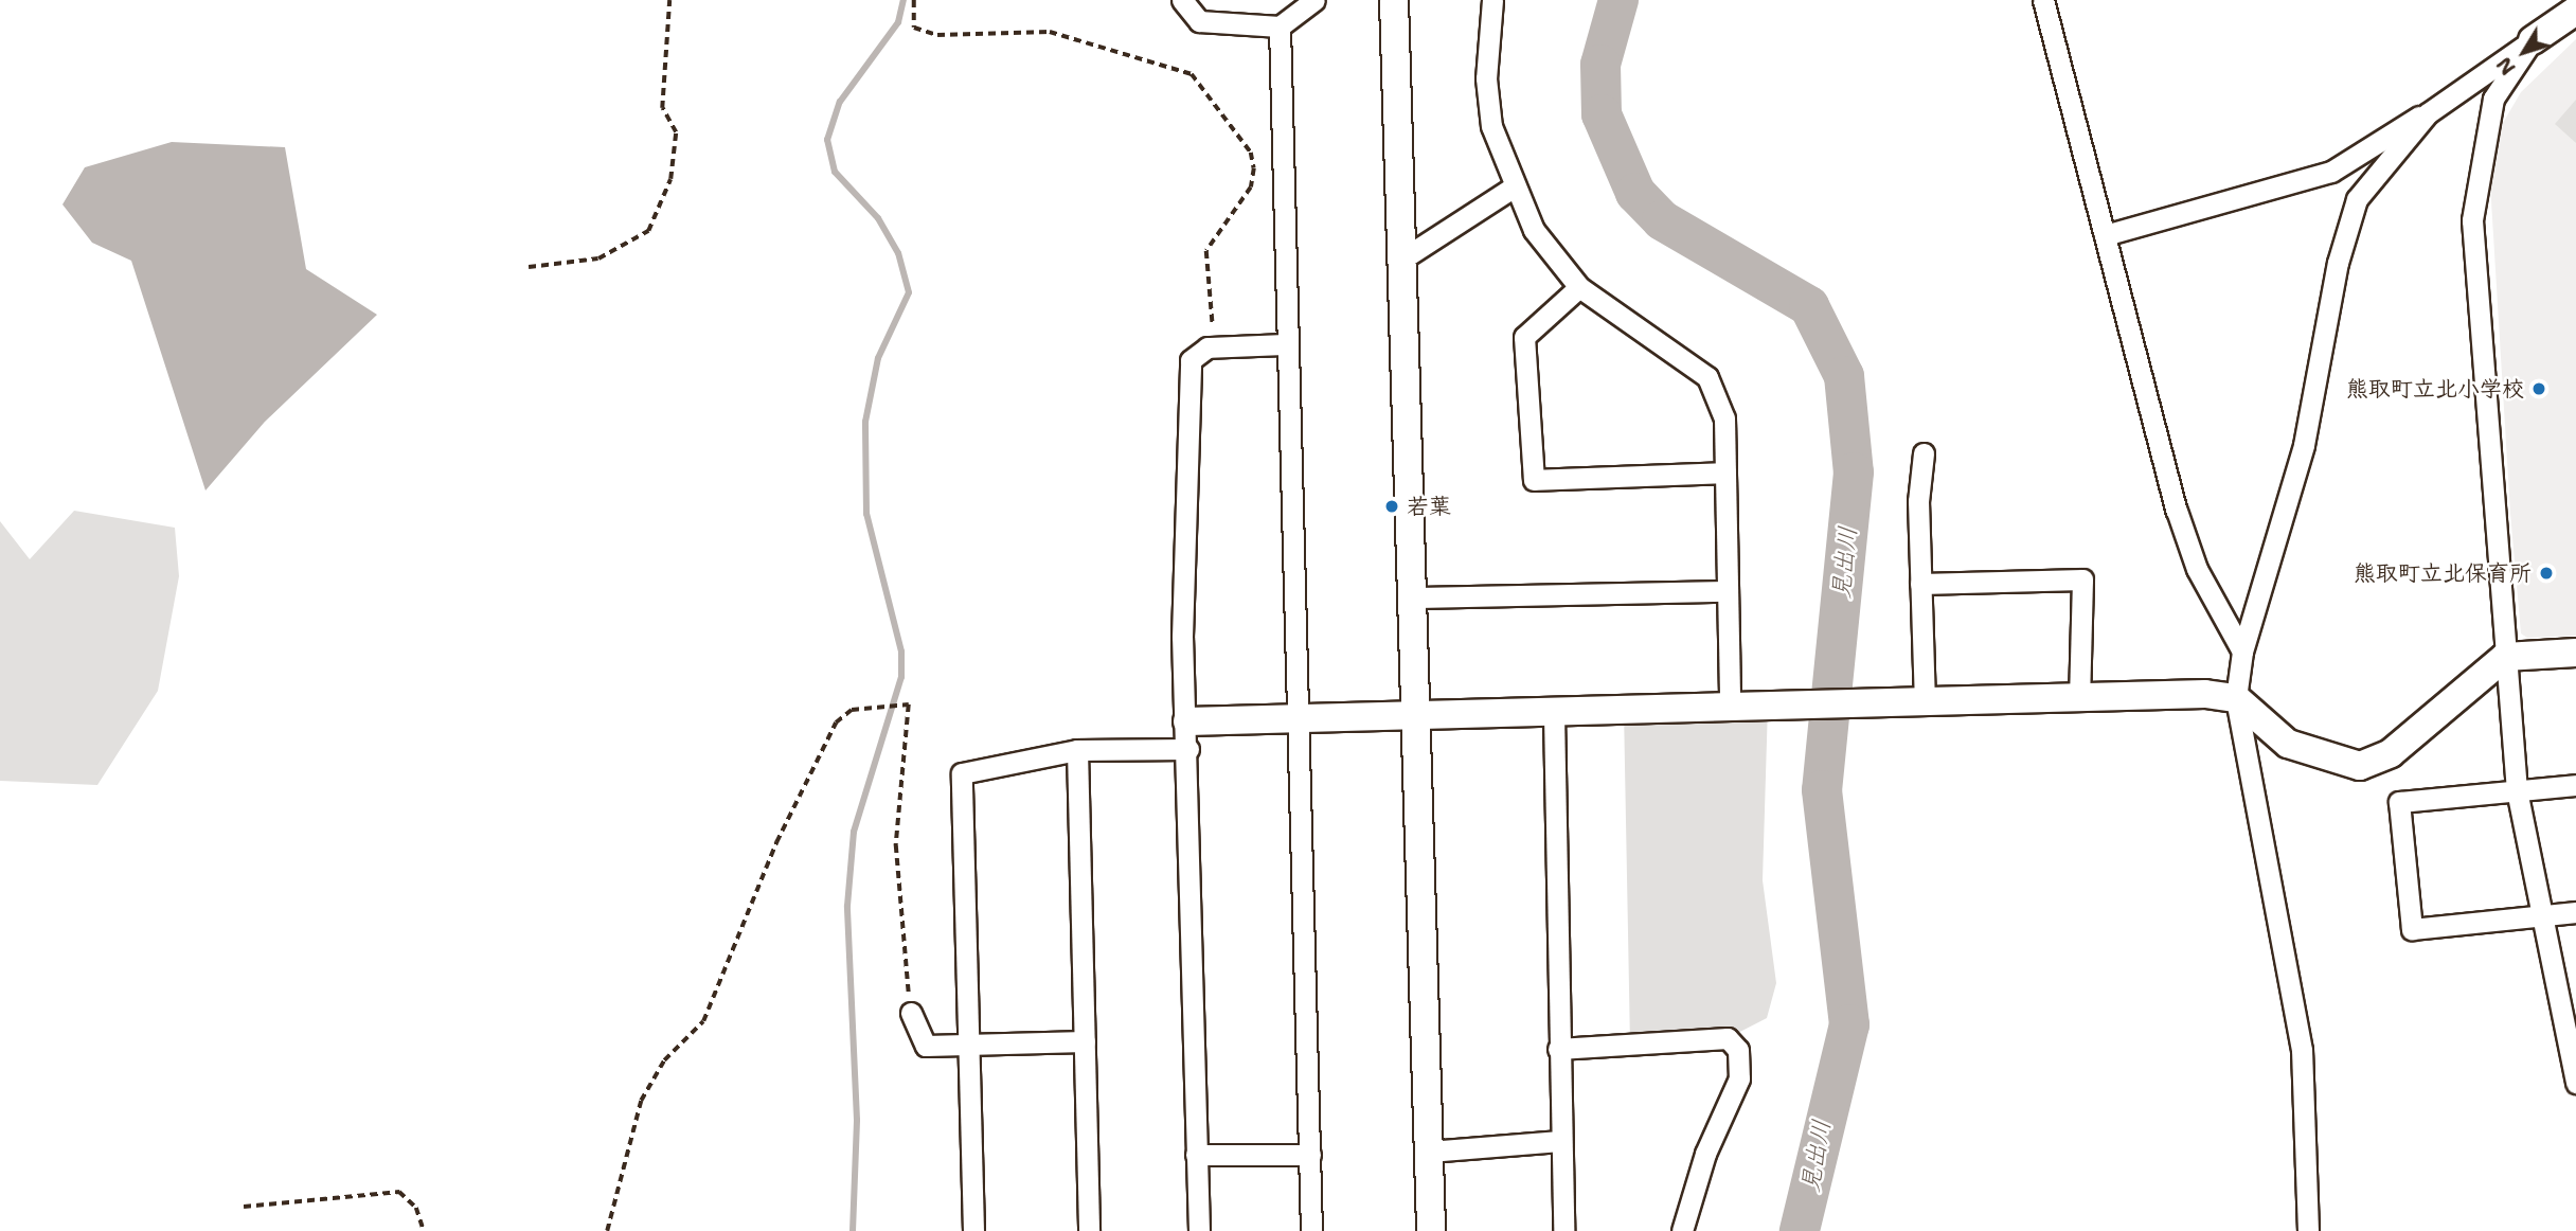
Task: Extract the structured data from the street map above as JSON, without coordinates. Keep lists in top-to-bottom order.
{
  "water": ["見出川"],
  "places": ["熊取町立北小学校", "若葉", "熊取町立北保育所"],
  "north": "bottom left"
}
